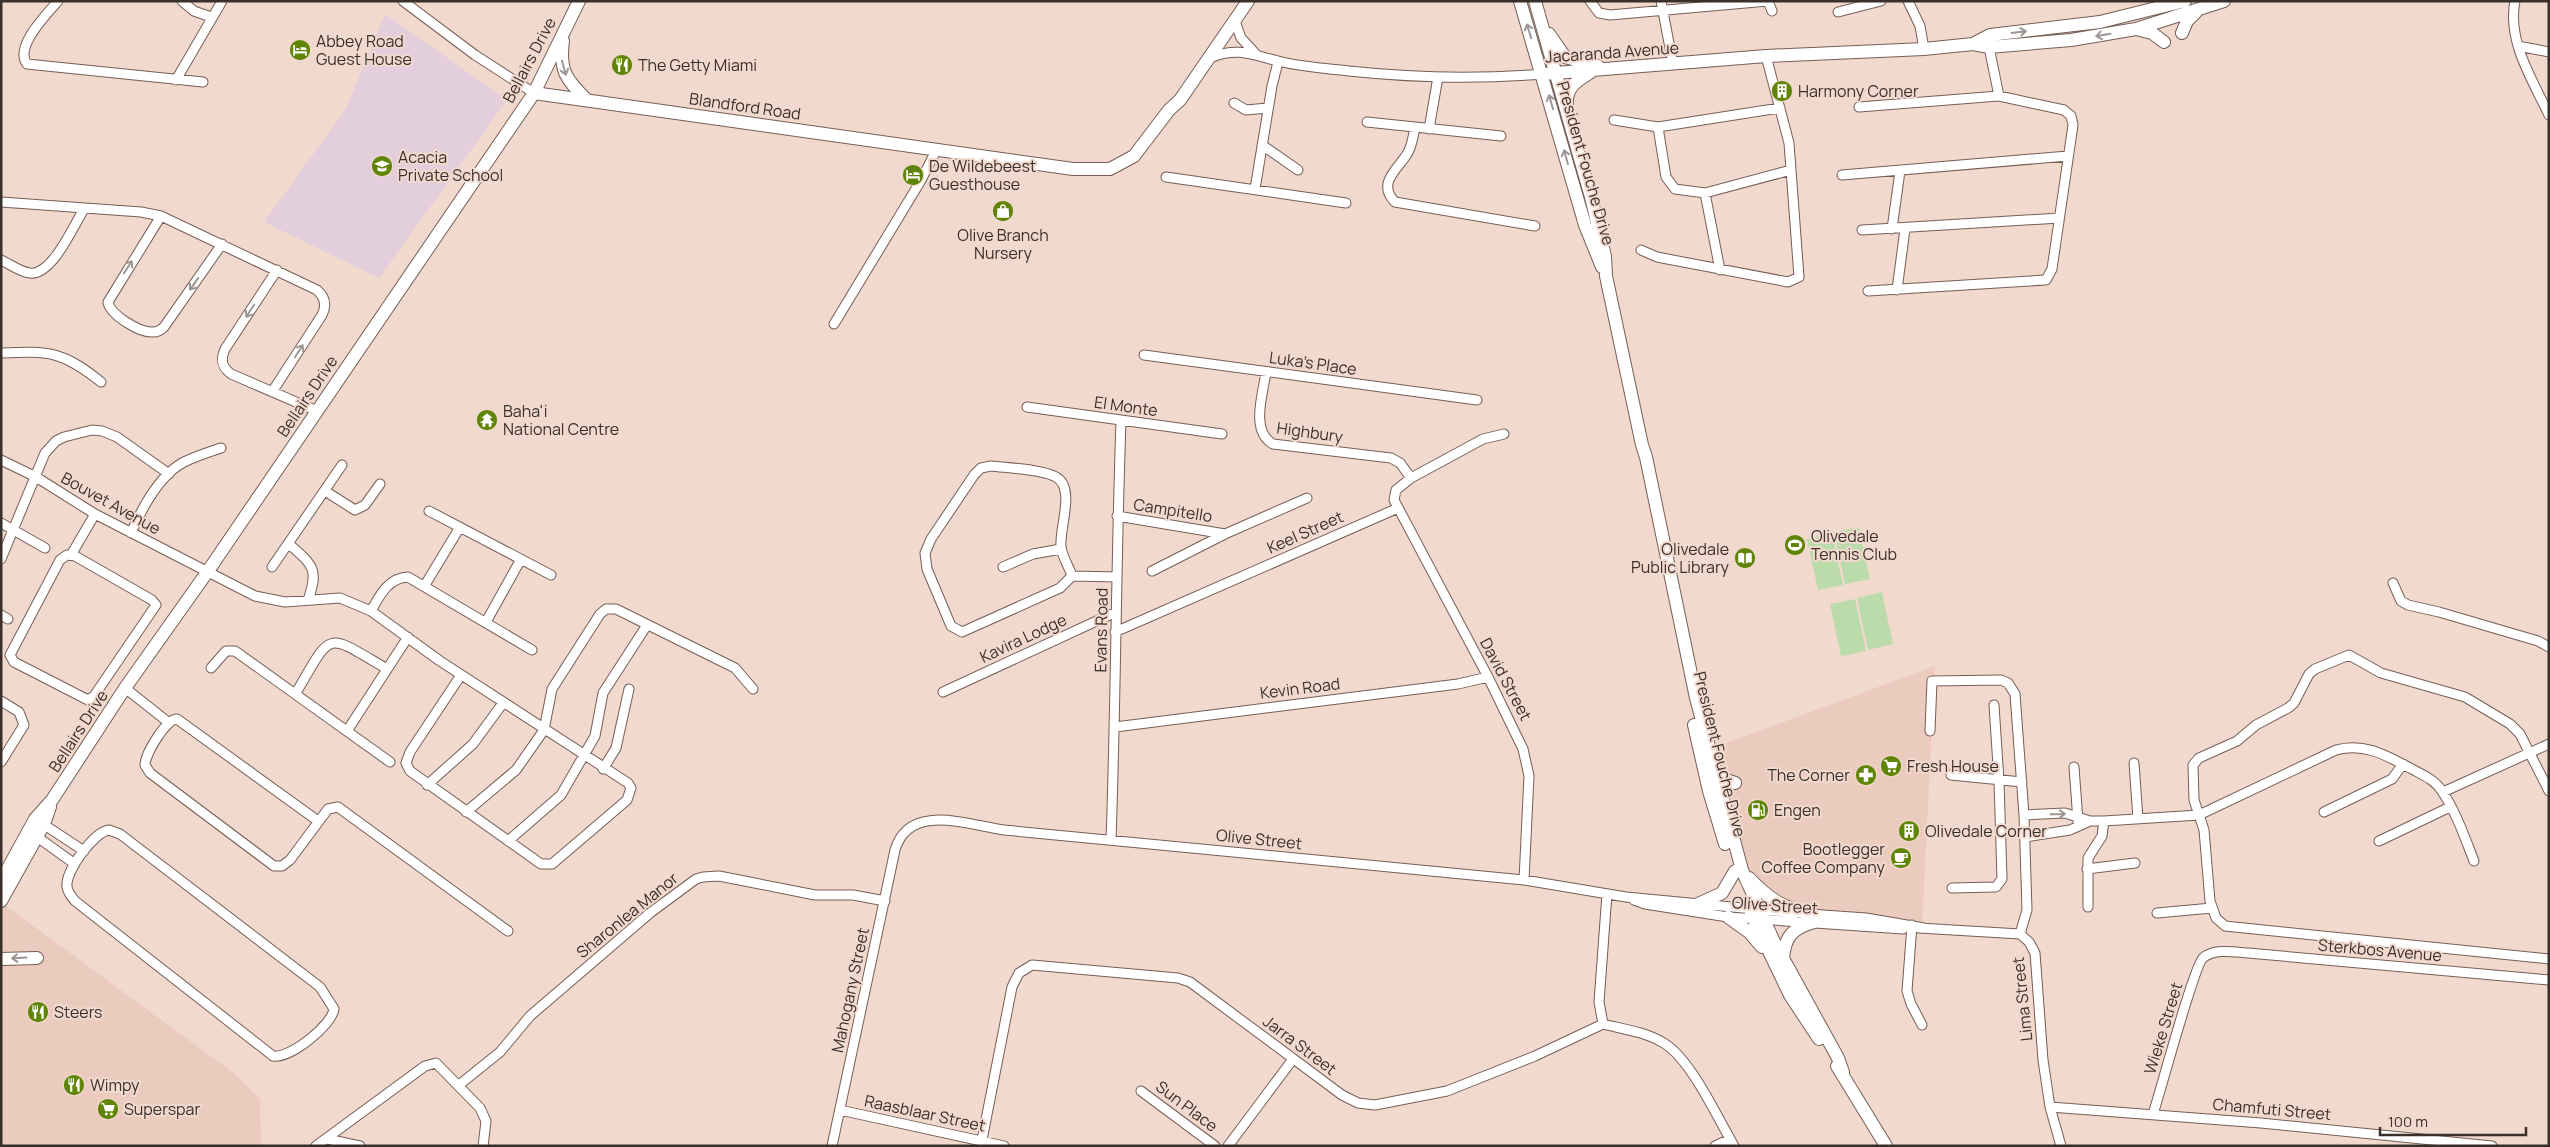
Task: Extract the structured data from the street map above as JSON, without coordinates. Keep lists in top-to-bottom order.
{
  "streets": {
    "street": [
      "Jacaranda Avenue",
      "Bellairs Drive",
      "Blandford Road",
      "President Fouche Drive",
      "Luka's Place",
      "El Monte",
      "Highbury",
      "Bouvet Avenue",
      "Campitello",
      "Keel Street",
      "Evans Road",
      "Kavira Lodge",
      "David Street",
      "Kevin Road",
      "Olive Street",
      "Sharonlea Manor",
      "Sterkbos Avenue",
      "Mahogany Street",
      "Lima Street",
      "Wieke Street",
      "Jarra Street",
      "Sun Place",
      "Chamfuti Street",
      "Raasblaar Street"
    ]
  },
  "crossings": [
    ["Jacaranda Avenue", "President Fouche Drive"],
    ["Bellairs Drive", "Blandford Road"],
    ["Bellairs Drive", "Bouvet Avenue"],
    ["President Fouche Drive", "Olive Street"],
    ["Luka's Place", "Highbury"],
    ["El Monte", "Evans Road"],
    ["Campitello", "Evans Road"],
    ["Keel Street", "Evans Road"],
    ["Keel Street", "David Street"],
    ["Evans Road", "Kavira Lodge"],
    ["Evans Road", "Kevin Road"],
    ["Evans Road", "Olive Street"],
    ["David Street", "Kevin Road"],
    ["David Street", "Olive Street"],
    ["Olive Street", "Mahogany Street"],
    ["Olive Street", "Lima Street"],
    ["Sharonlea Manor", "Mahogany Street"],
    ["Sterkbos Avenue", "Wieke Street"],
    ["Mahogany Street", "Raasblaar Street"],
    ["Lima Street", "Chamfuti Street"],
    ["Wieke Street", "Chamfuti Street"],
    ["Jarra Street", "Raasblaar Street"]
  ],
  "places": {
    "hotel": ["Abbey Road Guest House", "De Wildebeest Guesthouse"],
    "restaurant": ["The Getty Miami", "Steers", "Wimpy"],
    "building": ["Harmony Corner", "Olivedale Corner"],
    "school or university": ["Acacia Private School"],
    "shop": ["Olive Branch Nursery"],
    "temple": ["Baha'i National Centre"],
    "sports": ["Olivedale Tennis Club"],
    "library": ["Olivedale Public Library"],
    "supermarket": ["Fresh House", "Superspar"],
    "pharmacy": ["The Corner"],
    "fuel station": ["Engen"],
    "cafe": ["Bootlegger Coffee Company"]
  },
  "scale_bar": "100 m"
}
